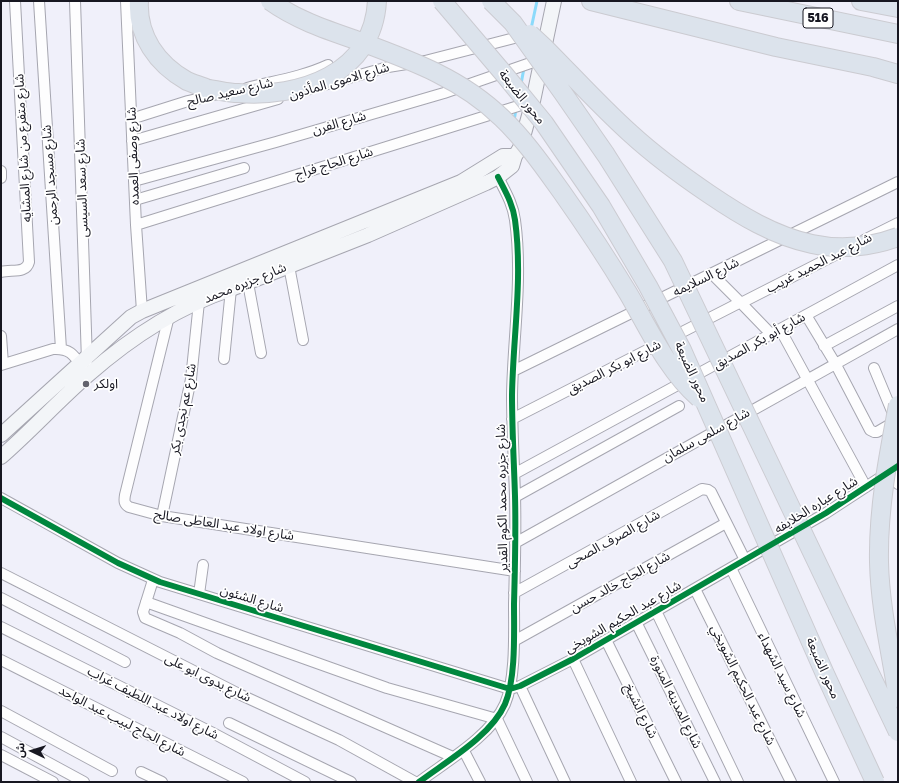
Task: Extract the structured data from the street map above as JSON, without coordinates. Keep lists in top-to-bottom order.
{
  "streets": {
    "highway": ["516", "محور الضبعة"],
    "main road": ["شارع جزيره محمد"],
    "street": [
      "شارع الاموى المأذون",
      "شارع سعيد صالح",
      "شارع الفرن",
      "شارع متفرع من شارع المشايه",
      "شارع وصفى العمده",
      "شارع الحاج فراج",
      "شارع مسجد الرحمن",
      "شارع سعد السيسى",
      "شارع عبد الحميد غريب",
      "شارع السلايمه",
      "شارع أبو بكر الصديق",
      "شارع ابو بكر الصديق",
      "شارع عم نجدى بكر",
      "شارع سلمى سلمان",
      "شارع جزيره محمد الكوم القدير",
      "شارع عباره الخلايفه",
      "شارع اولاد عبد العاطى صالح",
      "شارع الصرف الصحى",
      "شارع الحاج خالد حسن",
      "شارع الشئون",
      "شارع عبد الحكيم الشويخى",
      "شارع سيد الشهداء",
      "شارع بدوى ابو على",
      "شارع عبد الحكيم الشويخي",
      "شارع المدينه المنورة",
      "شارع اولاد عبد اللطيف غراب",
      "شارع الشيخ",
      "شارع الحاج لبيب عبد الواحد"
    ]
  },
  "crossings": [
    ["شارع الاموى المأذون", "شارع وصفى العمده"],
    ["شارع الاموى المأذون", "شارع جزيره محمد"],
    ["شارع سعيد صالح", "شارع وصفى العمده"],
    ["شارع الفرن", "شارع وصفى العمده"],
    ["شارع الفرن", "شارع جزيره محمد"],
    ["شارع وصفى العمده", "شارع الحاج فراج"],
    ["شارع وصفى العمده", "شارع جزيره محمد"],
    ["شارع الحاج فراج", "شارع جزيره محمد"],
    ["شارع سعد السيسى", "شارع جزيره محمد"],
    ["شارع عبد الحميد غريب", "شارع ابو بكر الصديق"],
    ["شارع السلايمه", "شارع جزيره محمد الكوم القدير"],
    ["شارع جزيره محمد", "شارع عم نجدى بكر"],
    ["شارع جزيره محمد", "شارع جزيره محمد الكوم القدير"],
    ["شارع جزيره محمد", "شارع اولاد عبد العاطى صالح"],
    ["شارع أبو بكر الصديق", "شارع جزيره محمد الكوم القدير"],
    ["شارع ابو بكر الصديق", "شارع جزيره محمد الكوم القدير"],
    ["شارع عم نجدى بكر", "شارع اولاد عبد العاطى صالح"],
    ["شارع سلمى سلمان", "شارع جزيره محمد الكوم القدير"],
    ["شارع جزيره محمد الكوم القدير", "شارع اولاد عبد العاطى صالح"],
    ["شارع جزيره محمد الكوم القدير", "شارع الصرف الصحى"],
    ["شارع جزيره محمد الكوم القدير", "شارع الحاج خالد حسن"],
    ["شارع جزيره محمد الكوم القدير", "شارع الشئون"],
    ["شارع جزيره محمد الكوم القدير", "شارع عبد الحكيم الشويخى"],
    ["شارع عباره الخلايفه", "شارع عبد الحكيم الشويخى"],
    ["شارع الصرف الصحى", "شارع الحاج خالد حسن"],
    ["شارع الشئون", "شارع عبد الحكيم الشويخى"],
    ["شارع عبد الحكيم الشويخى", "شارع سيد الشهداء"],
    ["شارع عبد الحكيم الشويخى", "شارع عبد الحكيم الشويخي"],
    ["شارع عبد الحكيم الشويخى", "شارع المدينه المنورة"],
    ["شارع عبد الحكيم الشويخى", "شارع الشيخ"]
  ],
  "places": ["اولكر"],
  "north": "left"
}
